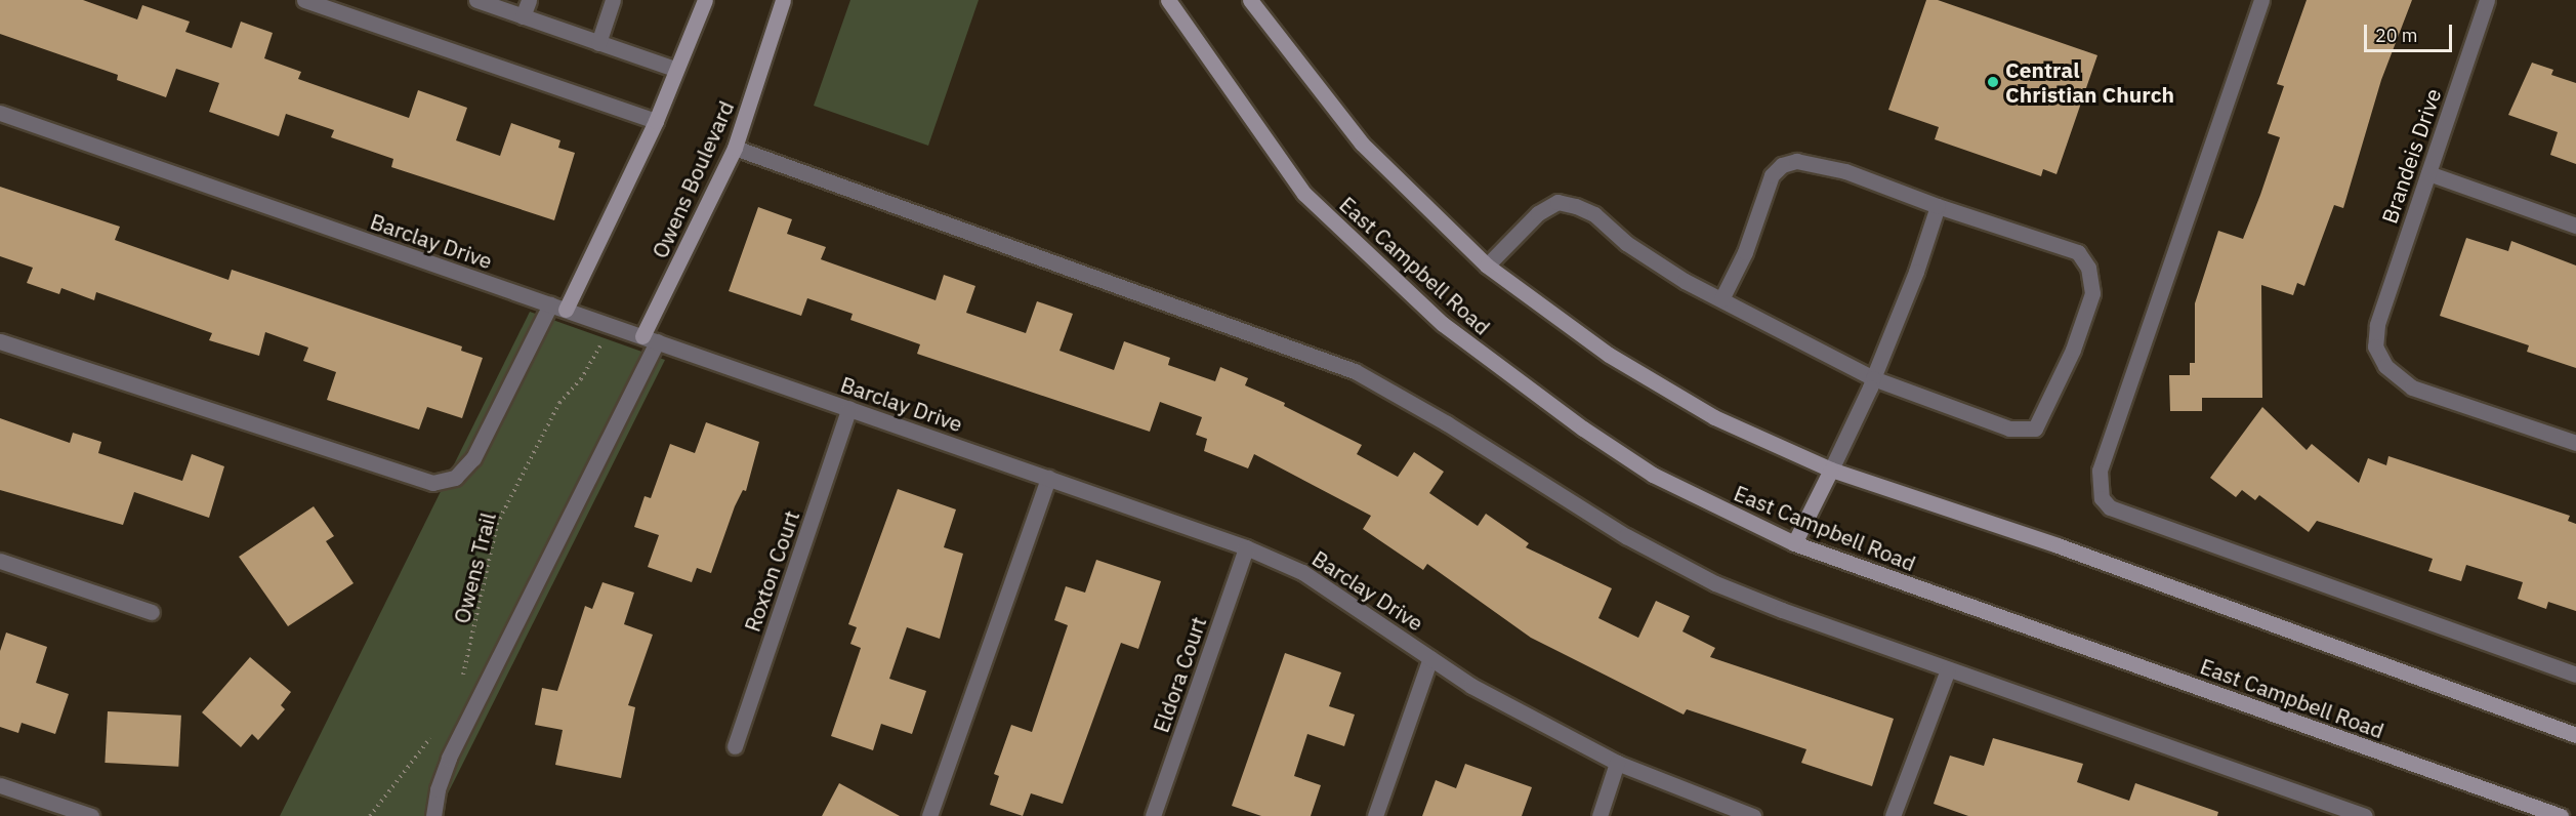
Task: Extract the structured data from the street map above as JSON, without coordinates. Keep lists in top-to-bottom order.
{
  "streets": {
    "main road": ["Owens Boulevard", "East Campbell Road"],
    "street": [
      "Brandeis Drive",
      "Barclay Drive",
      "Roxton Court",
      "Eldora Court"
    ],
    "path": ["Owens Trail"]
  },
  "crossings": [
    ["Owens Boulevard", "Barclay Drive"],
    ["Barclay Drive", "Owens Trail"],
    ["Barclay Drive", "Roxton Court"],
    ["Barclay Drive", "Eldora Court"]
  ],
  "places": ["Central Christian Church"],
  "scale_bar": "20 m"
}
